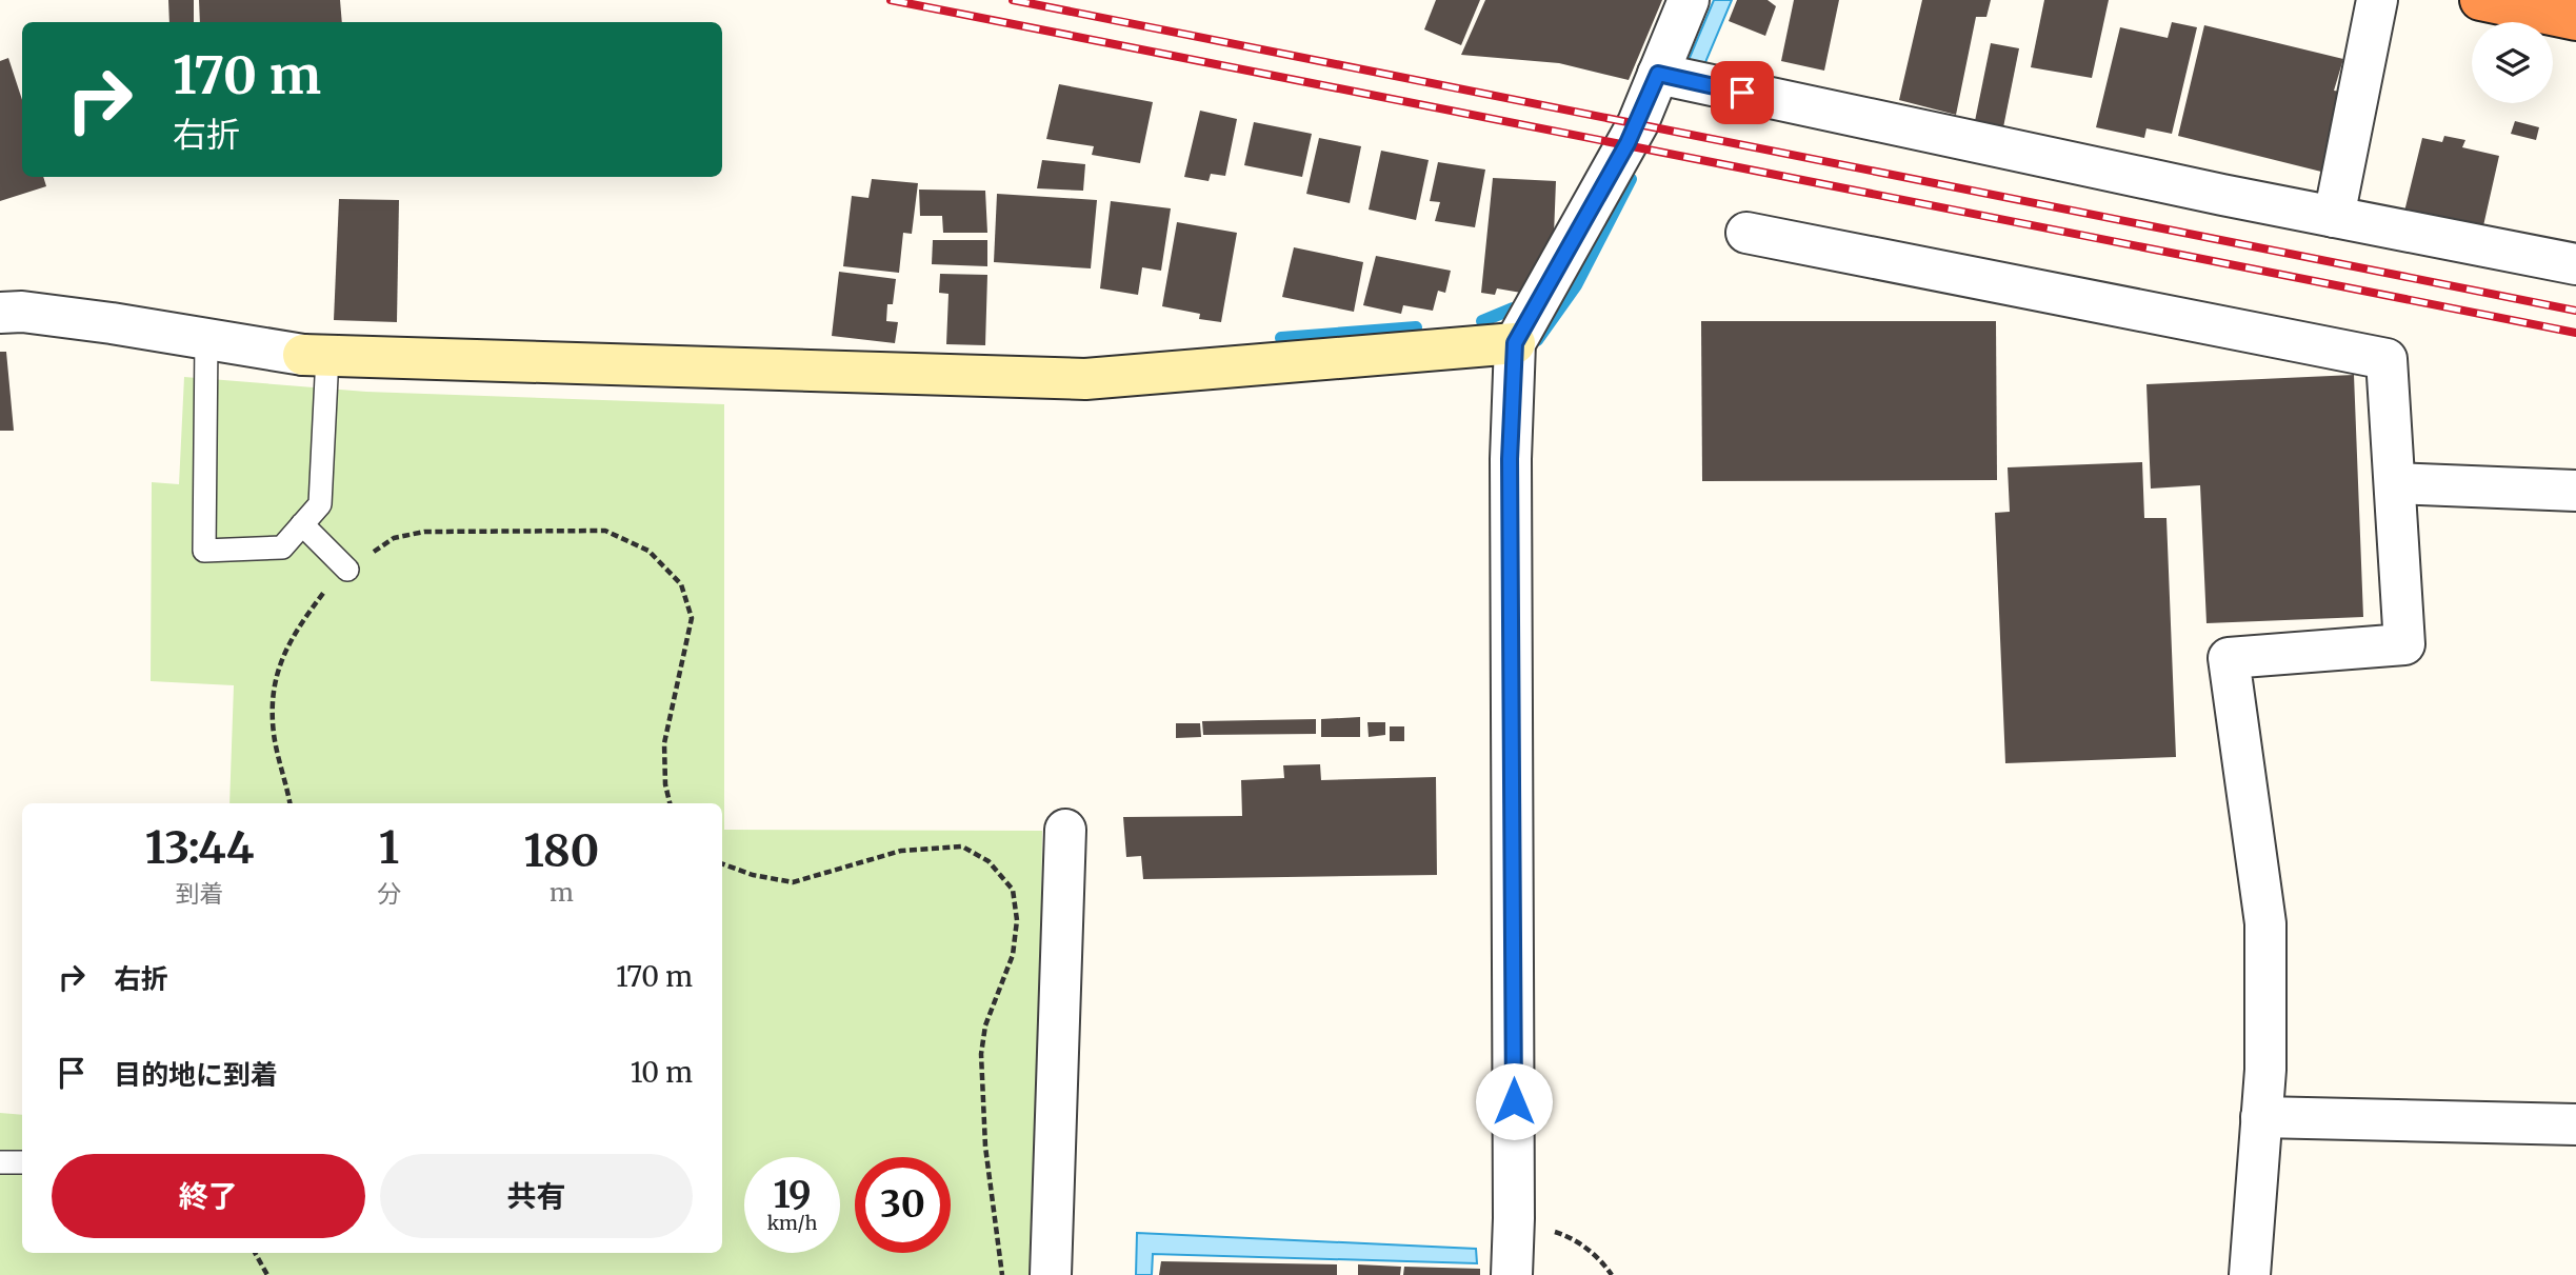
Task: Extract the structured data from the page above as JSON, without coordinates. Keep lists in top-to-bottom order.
{
  "page": {
    "turn": ["170 m", "右折"],
    "eta": [
      "13:44",
      "到着",
      "1",
      "分",
      "180",
      "m"
    ],
    "list": [
      {
        "name": "右折",
        "value": "170 m"
      },
      {
        "name": "目的地に到着",
        "value": "10 m"
      }
    ],
    "buttons": ["終了", "共有"],
    "speed": "19 km/h",
    "limit": "30"
  }
}
